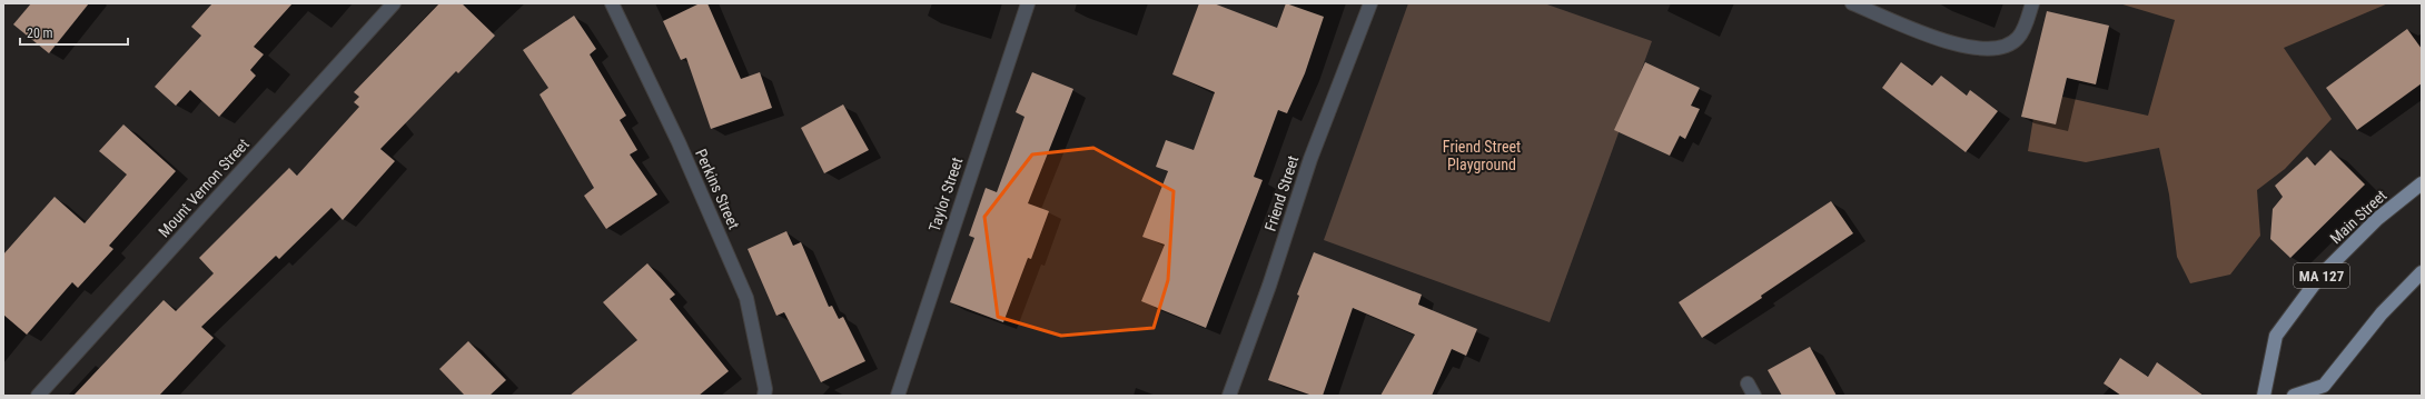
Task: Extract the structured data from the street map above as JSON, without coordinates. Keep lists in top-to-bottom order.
{
  "streets": {
    "main road": ["Main Street", "MA 127"],
    "street": [
      "Mount Vernon Street",
      "Perkins Street",
      "Friend Street",
      "Taylor Street"
    ]
  },
  "parks": ["Friend Street Playground"],
  "scale_bar": "20 m"
}
